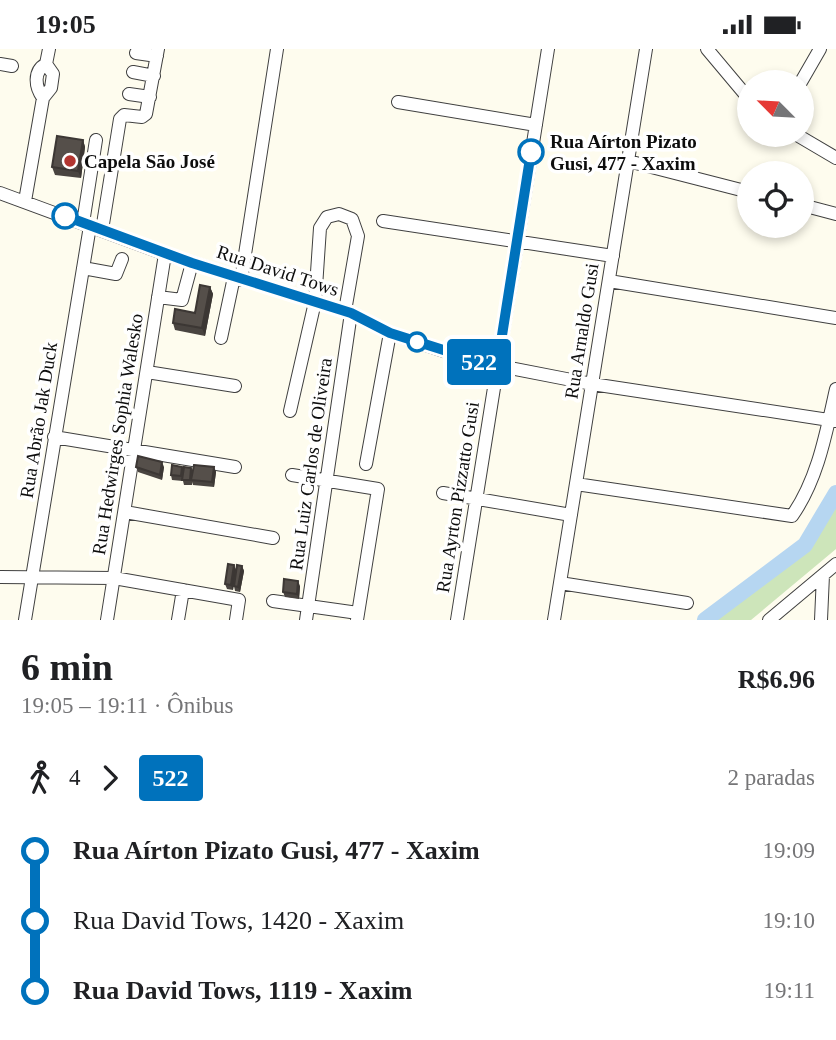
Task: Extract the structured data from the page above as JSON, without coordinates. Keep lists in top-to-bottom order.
{
  "streets": {
    "street": [
      "Rua David Tows",
      "Rua Arnaldo Gusi",
      "Rua Abrão Jak Duck",
      "Rua Hedwirges Sophia Walesko",
      "Rua Luiz Carlos de Oliveira",
      "Rua Ayrton Pizzatto Gusi"
    ]
  },
  "crossings": [
    ["Rua David Tows", "Rua Arnaldo Gusi"],
    ["Rua David Tows", "Rua Abrão Jak Duck"],
    ["Rua David Tows", "Rua Hedwirges Sophia Walesko"],
    ["Rua David Tows", "Rua Luiz Carlos de Oliveira"],
    ["Rua David Tows", "Rua Ayrton Pizzatto Gusi"]
  ],
  "places": ["Rua Aírton Pizato Gusi, 477 - Xaxim", "Capela São José"],
  "lines": ["bus line 522"],
  "north": "top left",
  "page": {
    "status": "19:05",
    "on_map": "522",
    "heading": ["6 min", "19:05 – 19:11 · Ônibus", "R$6.96"],
    "legs": ["4", "522", "2 paradas"],
    "list": [
      {
        "name": "Rua Aírton Pizato Gusi, 477 - Xaxim",
        "value": "19:09"
      },
      {
        "name": "Rua David Tows, 1420 - Xaxim",
        "value": "19:10"
      },
      {
        "name": "Rua David Tows, 1119 - Xaxim",
        "value": "19:11"
      }
    ]
  }
}
